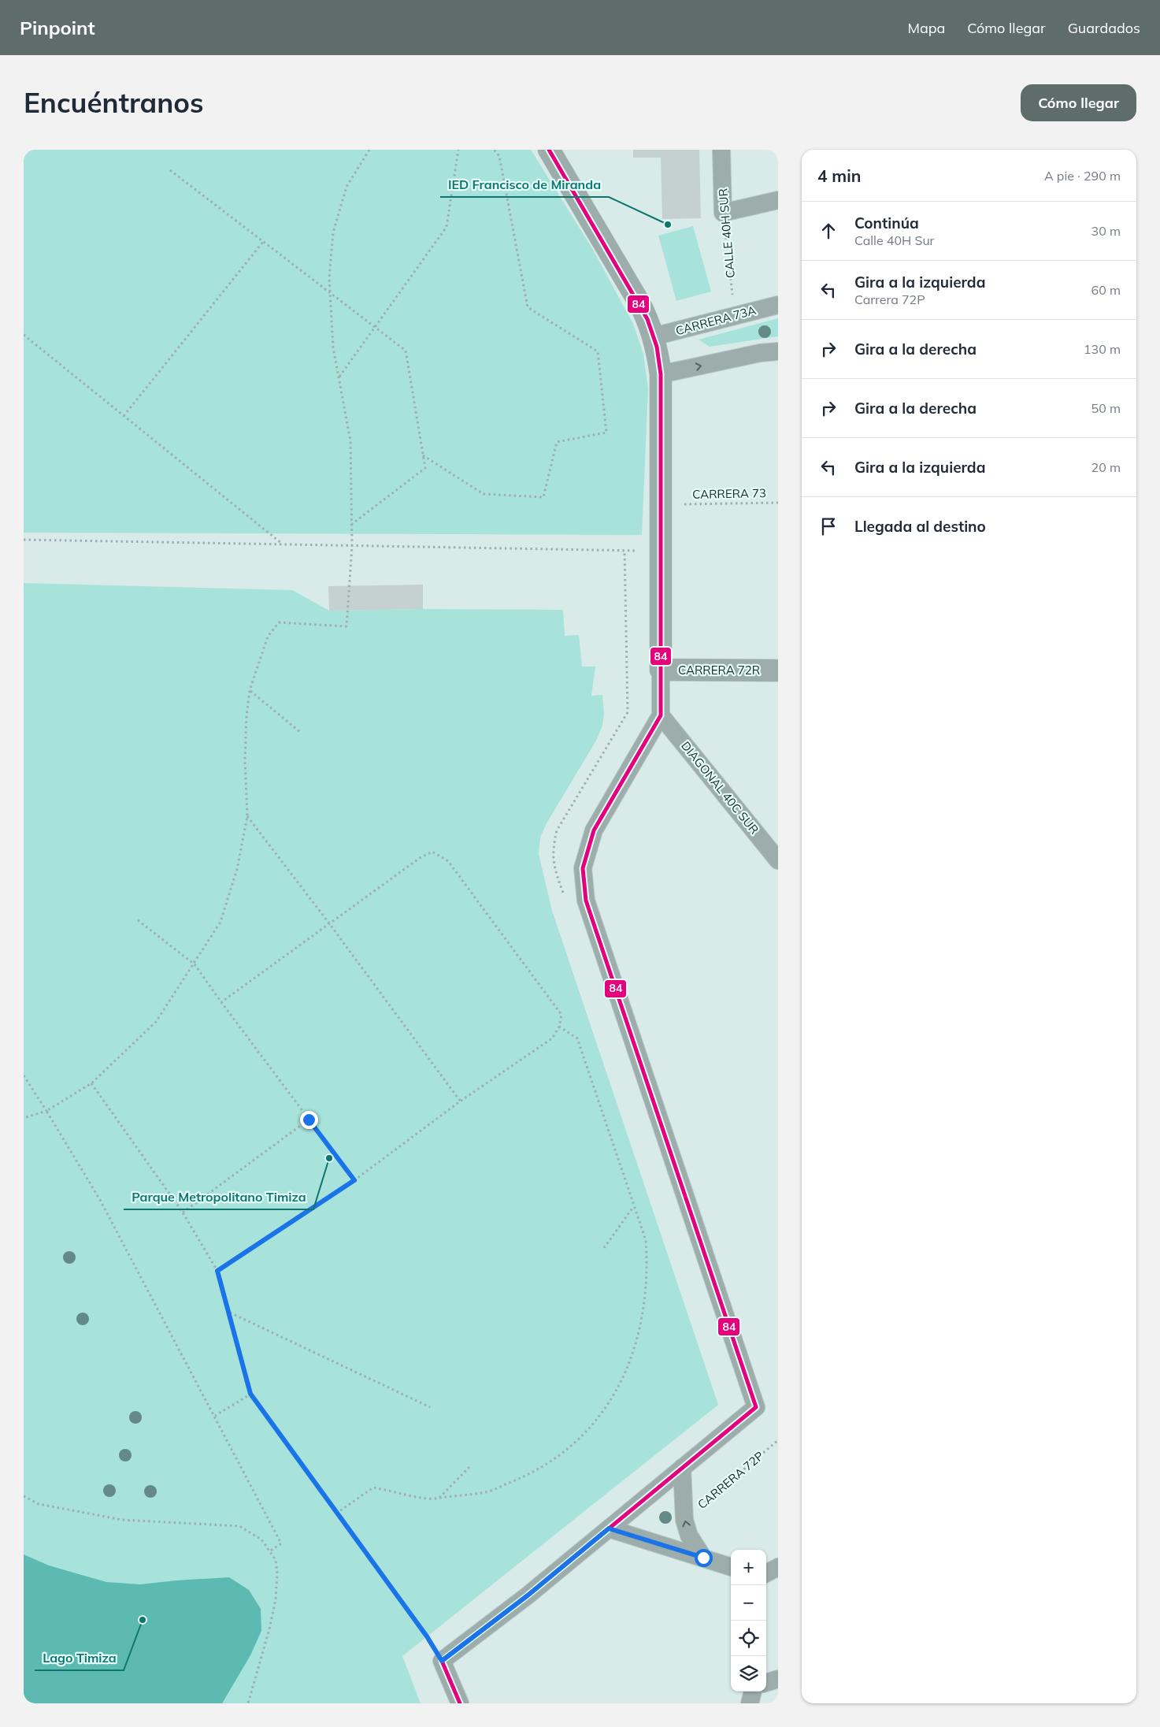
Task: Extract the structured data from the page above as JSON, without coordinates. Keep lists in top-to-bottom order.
{
  "streets": {
    "street": [
      "CALLE 40H SUR",
      "CARRERA 73A",
      "CARRERA 72R",
      "DIAGONAL 40C SUR"
    ],
    "path": ["CARRERA 73", "CARRERA 72P"]
  },
  "crossings": [
    ["CALLE 40H SUR", "CARRERA 73A"]
  ],
  "places": ["IED Francisco de Miranda", "Parque Metropolitano Timiza", "Lago Timiza"],
  "lines": ["transit line 84"],
  "page": {
    "header": "Pinpoint",
    "nav": ["Mapa", "Cómo llegar", "Guardados"],
    "buttons": "Cómo llegar",
    "title": "Encuéntranos",
    "heading": ["4 min", "A pie · 290 m"],
    "list": [
      ["Continúa", "Calle 40H Sur", "30 m"],
      ["Gira a la izquierda", "Carrera 72P", "60 m"],
      ["Gira a la derecha", "130 m"],
      ["Gira a la derecha", "50 m"],
      ["Gira a la izquierda", "20 m"],
      "Llegada al destino"
    ],
    "map_buttons": ["+", "−"]
  }
}
